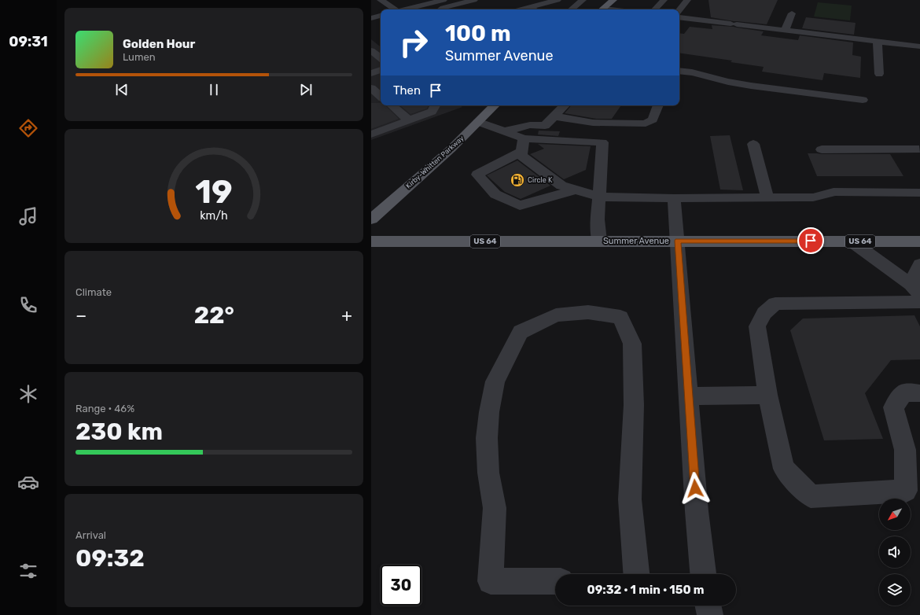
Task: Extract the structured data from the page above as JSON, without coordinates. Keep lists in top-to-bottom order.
{
  "streets": {
    "main road": ["Kirby-Whitten Parkway", "Summer Avenue", "US 64"]
  },
  "places": {
    "fuel station": ["Circle K"]
  },
  "north": "bottom left",
  "page": {
    "tabs": "09:31",
    "turn": ["100 m", "Summer Avenue"],
    "song": ["Golden Hour", "Lumen"],
    "then": "Then",
    "tile": [
      "Climate",
      ["Range · 46%", "230 km"],
      ["Arrival", "09:32"]
    ],
    "heat": ["−", "22°", "+"],
    "limit": "30",
    "trip": "09:32 · 1 min · 150 m",
    "gauge": ["19", "km/h"]
  }
}
